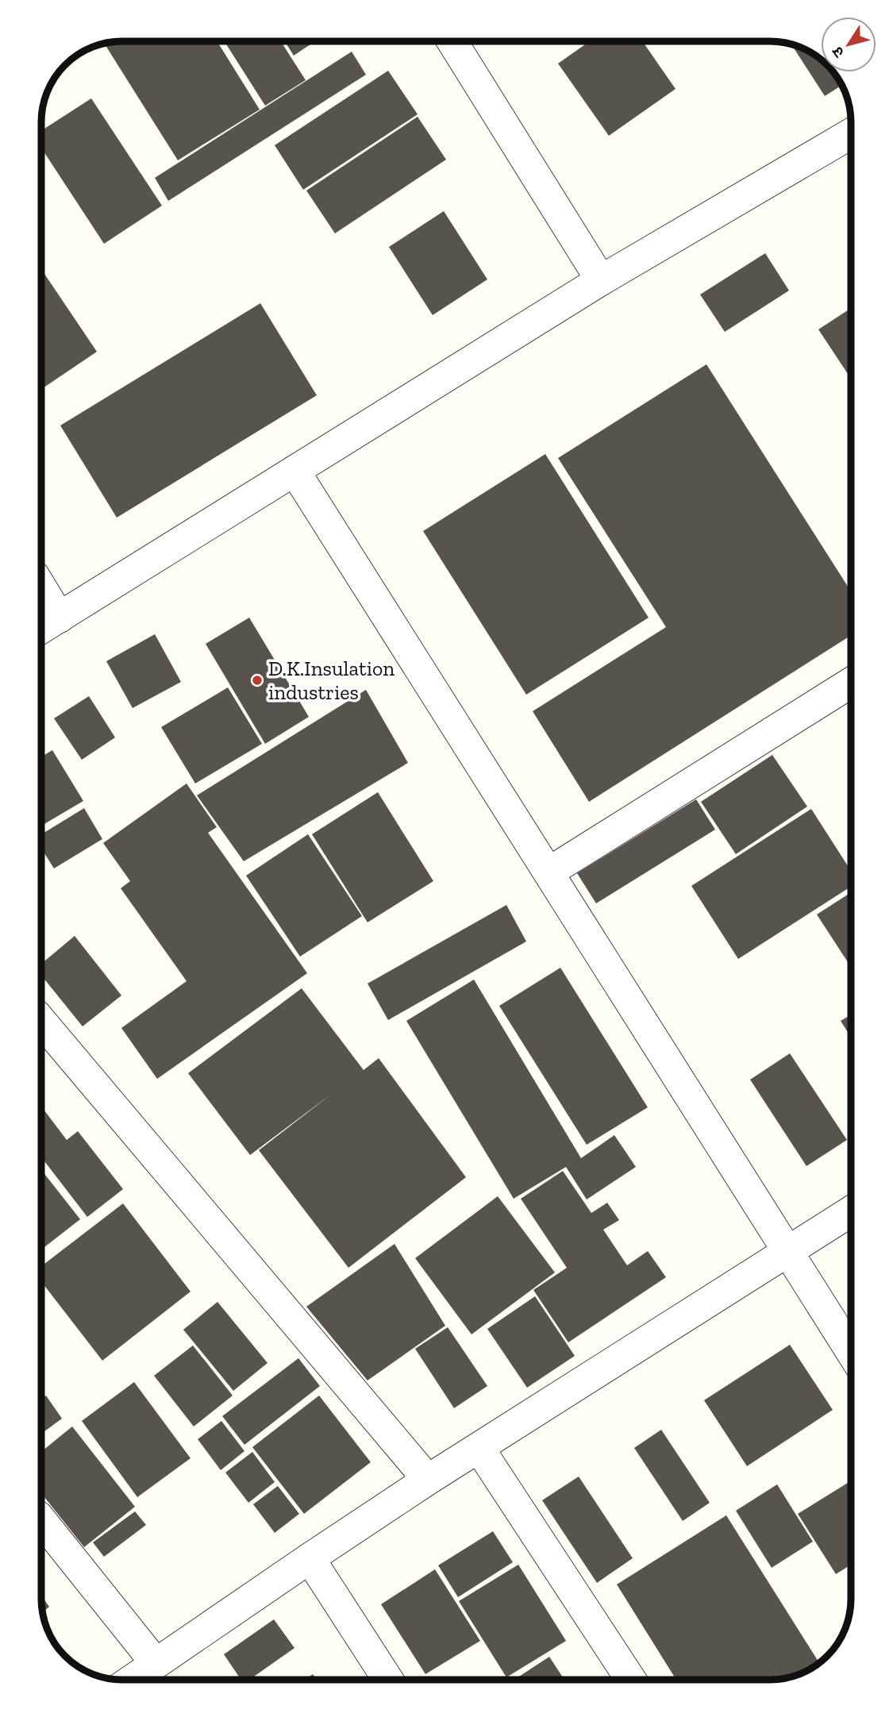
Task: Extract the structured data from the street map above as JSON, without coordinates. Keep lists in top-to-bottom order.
{
  "places": ["D.K.Insulation industries"],
  "north": "bottom left"
}
